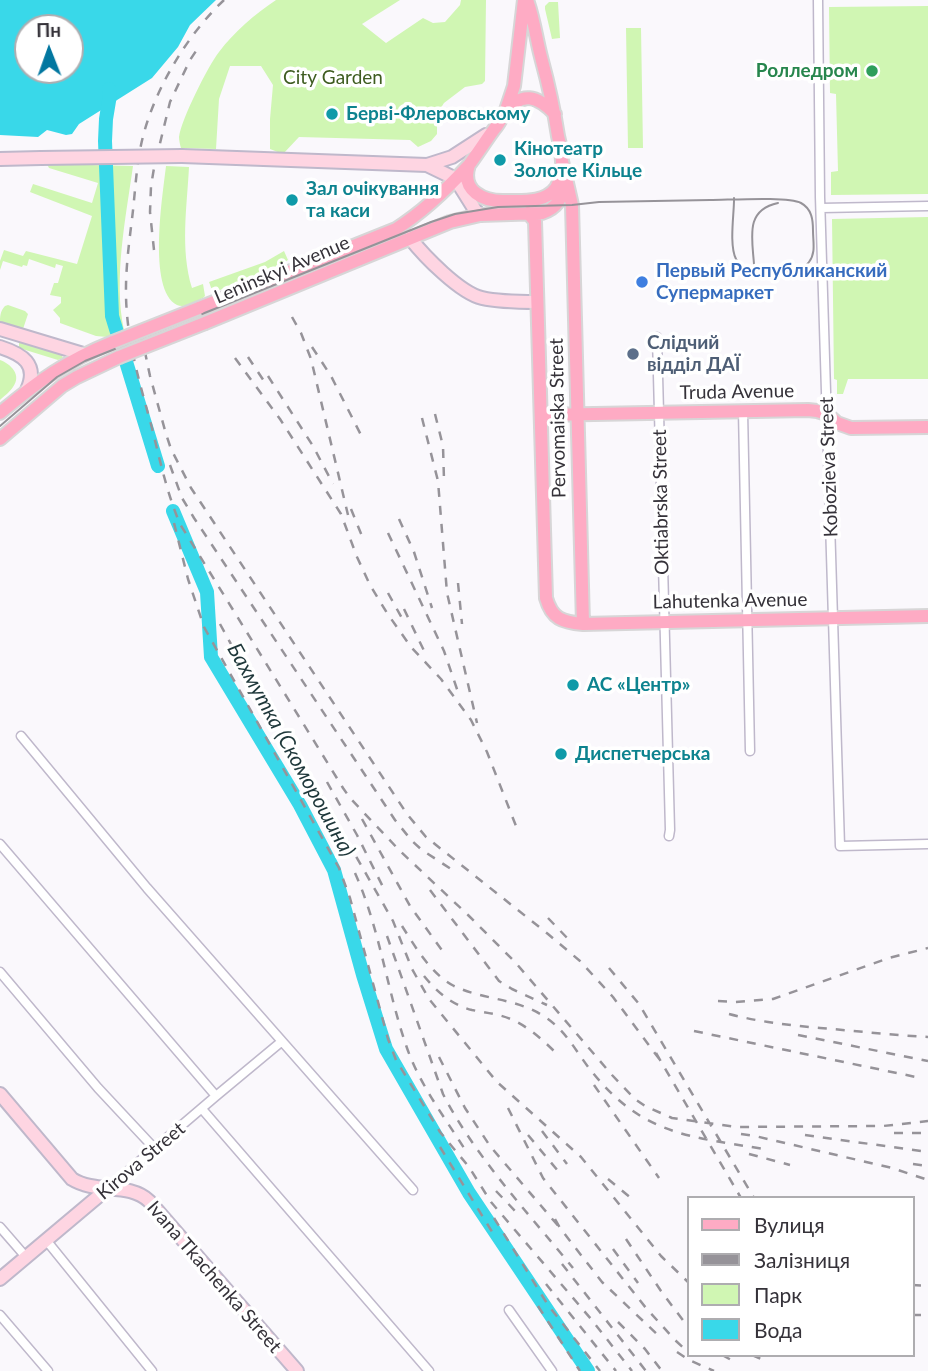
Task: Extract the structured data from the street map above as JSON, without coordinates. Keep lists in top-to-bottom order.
{
  "streets": {
    "main road": [
      "Leninskyi Avenue",
      "Truda Avenue",
      "Pervomaiska Street",
      "Lahutenka Avenue"
    ],
    "street": [
      "Kobozieva Street",
      "Oktiabrska Street",
      "Kirova Street",
      "Ivana Tkachenka Street"
    ]
  },
  "crossings": [
    ["Leninskyi Avenue", "Pervomaiska Street"],
    ["Truda Avenue", "Pervomaiska Street"],
    ["Truda Avenue", "Kobozieva Street"],
    ["Truda Avenue", "Oktiabrska Street"],
    ["Pervomaiska Street", "Lahutenka Avenue"],
    ["Kobozieva Street", "Lahutenka Avenue"],
    ["Oktiabrska Street", "Lahutenka Avenue"],
    ["Kirova Street", "Ivana Tkachenka Street"]
  ],
  "water": ["Бахмутка (Скоморошина)"],
  "parks": ["City Garden"],
  "places": [
    "Ролледром",
    "Берві-Флеровському",
    "Кінотеатр Золоте Кільце",
    "Зал очікування та каси",
    "Первый Республиканский Супермаркет",
    "Слідчий відділ ДАЇ",
    "АС «Центр»",
    "Диспетчерська"
  ],
  "legend": [
    "Вулиця",
    "Залізниця",
    "Парк",
    "Вода"
  ],
  "north": "top"
}
